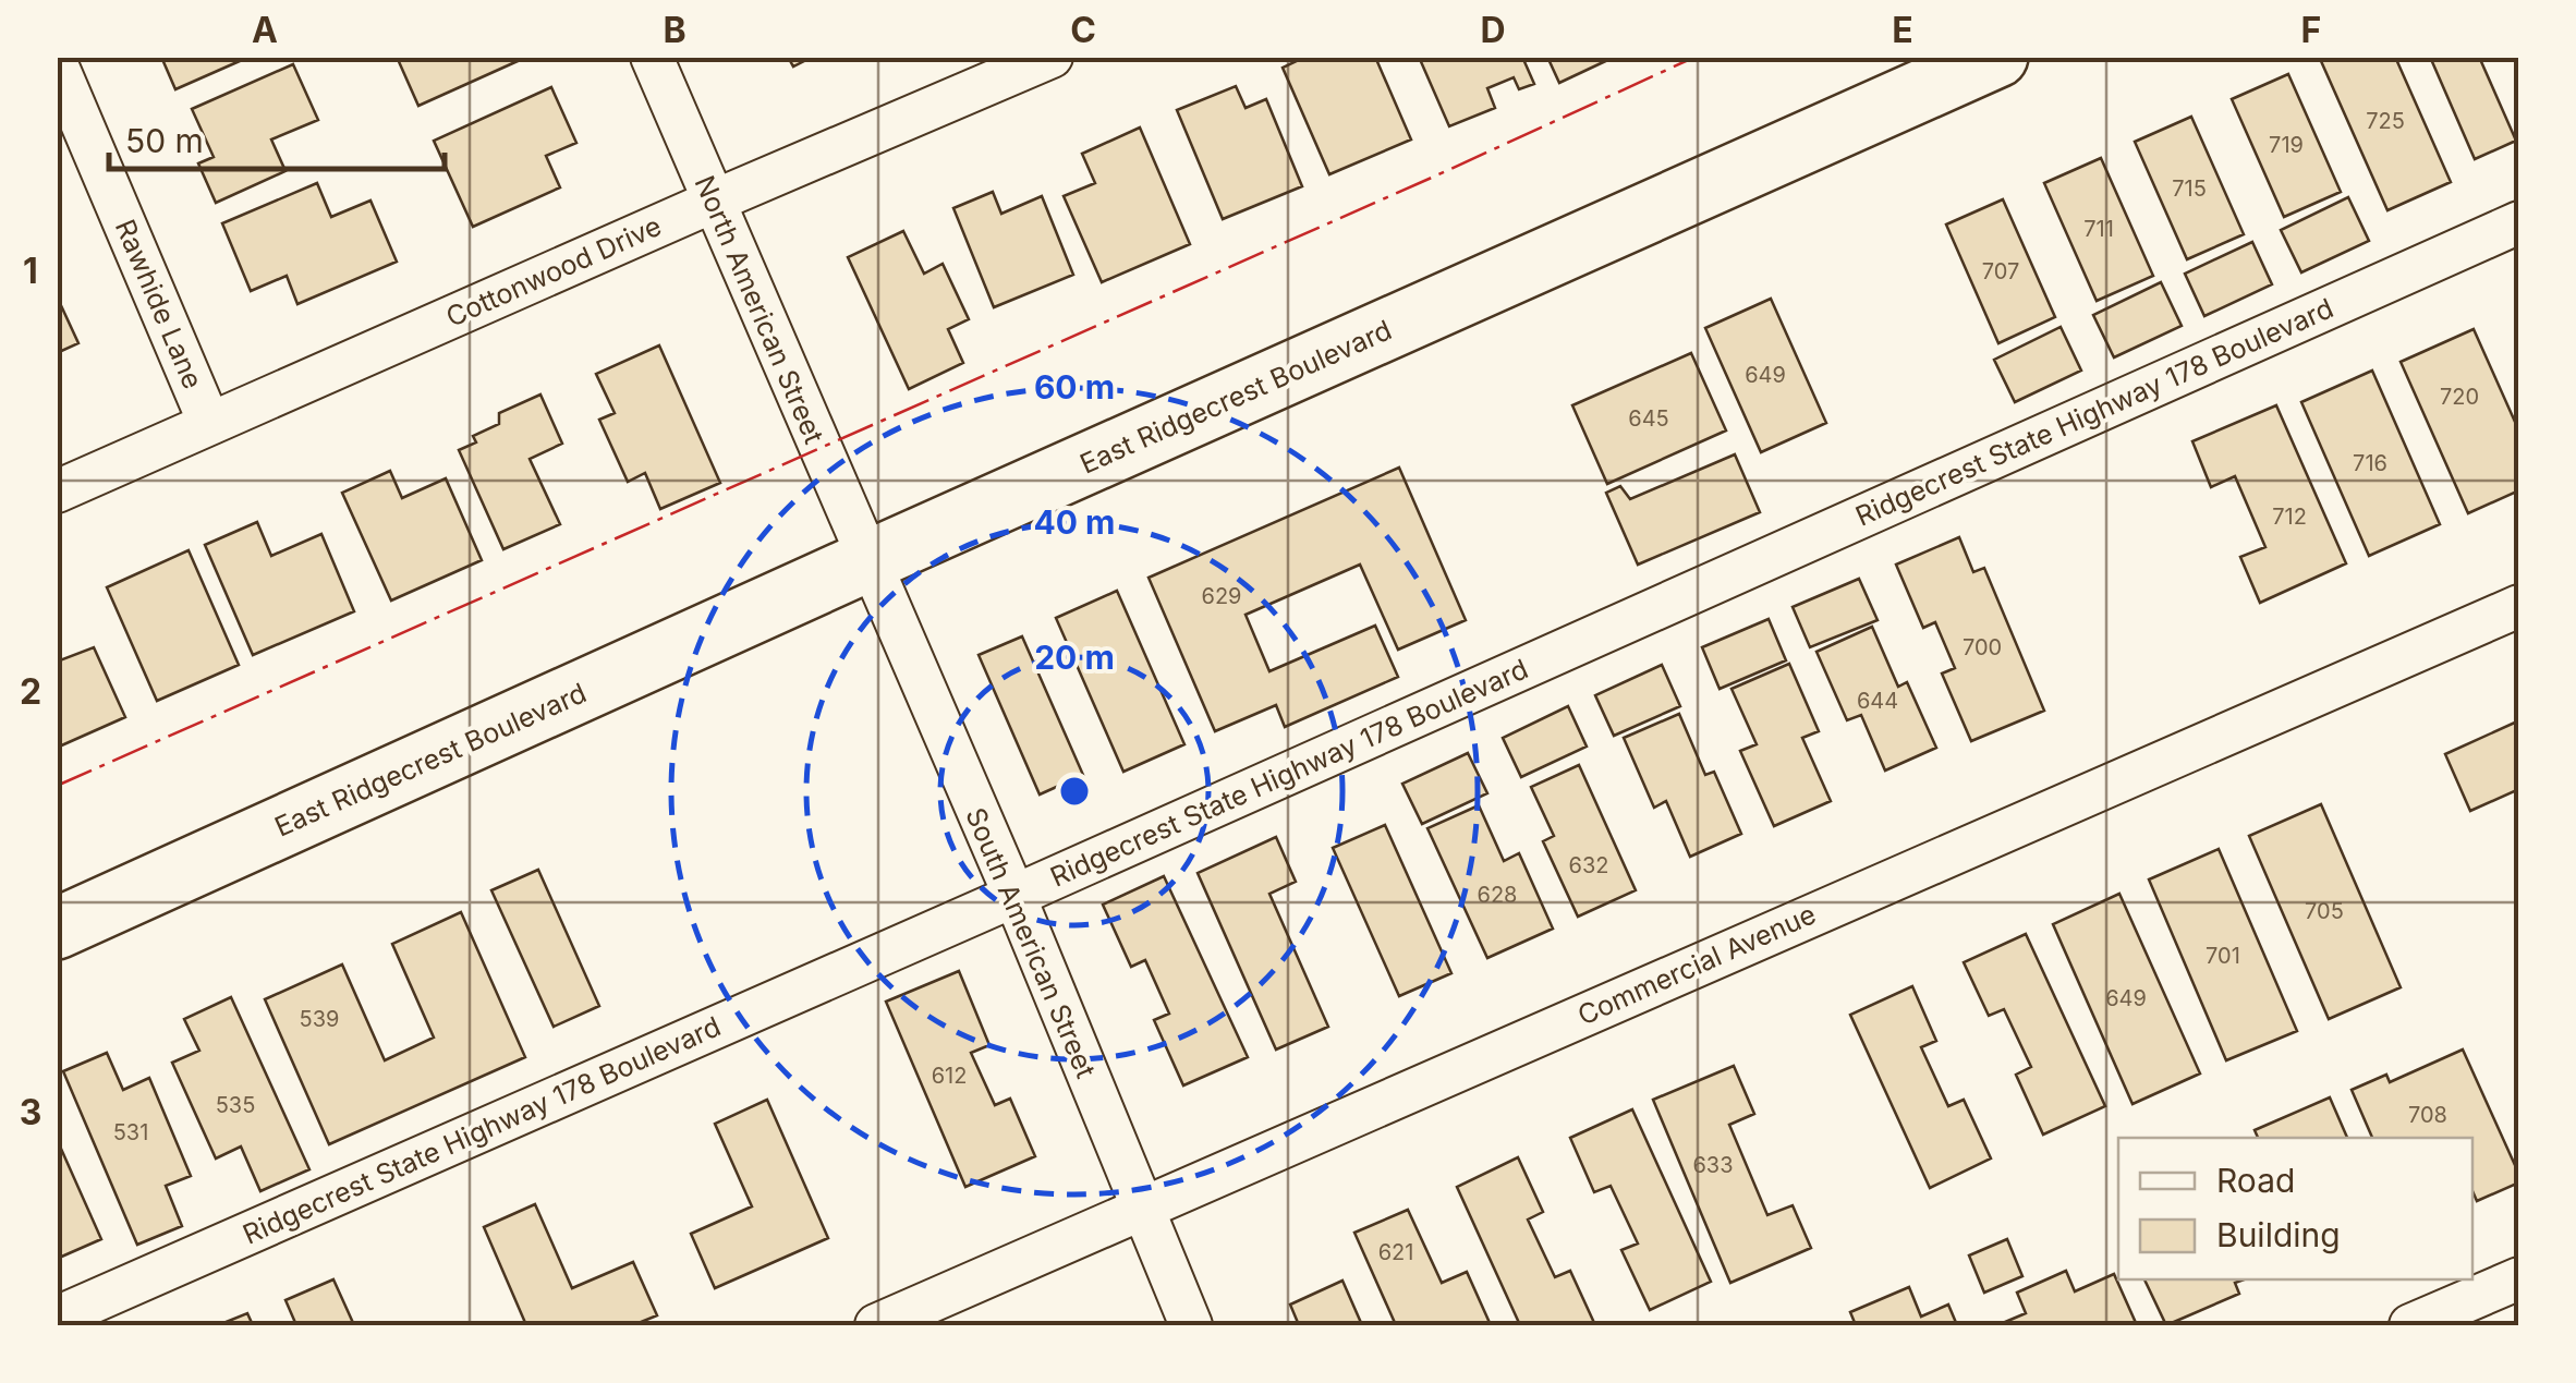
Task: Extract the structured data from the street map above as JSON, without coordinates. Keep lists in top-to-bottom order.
{
  "streets": {
    "main road": ["East Ridgecrest Boulevard"],
    "street": [
      "Cottonwood Drive",
      "Rawhide Lane",
      "North American Street",
      "Ridgecrest State Highway 178 Boulevard",
      "South American Street",
      "Commercial Avenue"
    ]
  },
  "crossings": [
    ["Cottonwood Drive", "Rawhide Lane"],
    ["Cottonwood Drive", "North American Street"],
    ["North American Street", "East Ridgecrest Boulevard"],
    ["North American Street", "South American Street"],
    ["East Ridgecrest Boulevard", "South American Street"],
    ["Ridgecrest State Highway 178 Boulevard", "South American Street"],
    ["South American Street", "Commercial Avenue"]
  ],
  "house_numbers": [
    "725",
    "719",
    "715",
    "711",
    "707",
    "649",
    "720",
    "645",
    "716",
    "712",
    "629",
    "700",
    "644",
    "632",
    "628",
    "705",
    "701",
    "649",
    "539",
    "612",
    "535",
    "708",
    "531",
    "633",
    "621"
  ],
  "legend": ["Road", "Building"],
  "scale_bar": "50 m",
  "grid": {
    "columns": [
      "A",
      "B",
      "C",
      "D",
      "E",
      "F"
    ],
    "rows": ["1", "2", "3"]
  },
  "rings": ["60 m", "40 m", "20 m"]
}
